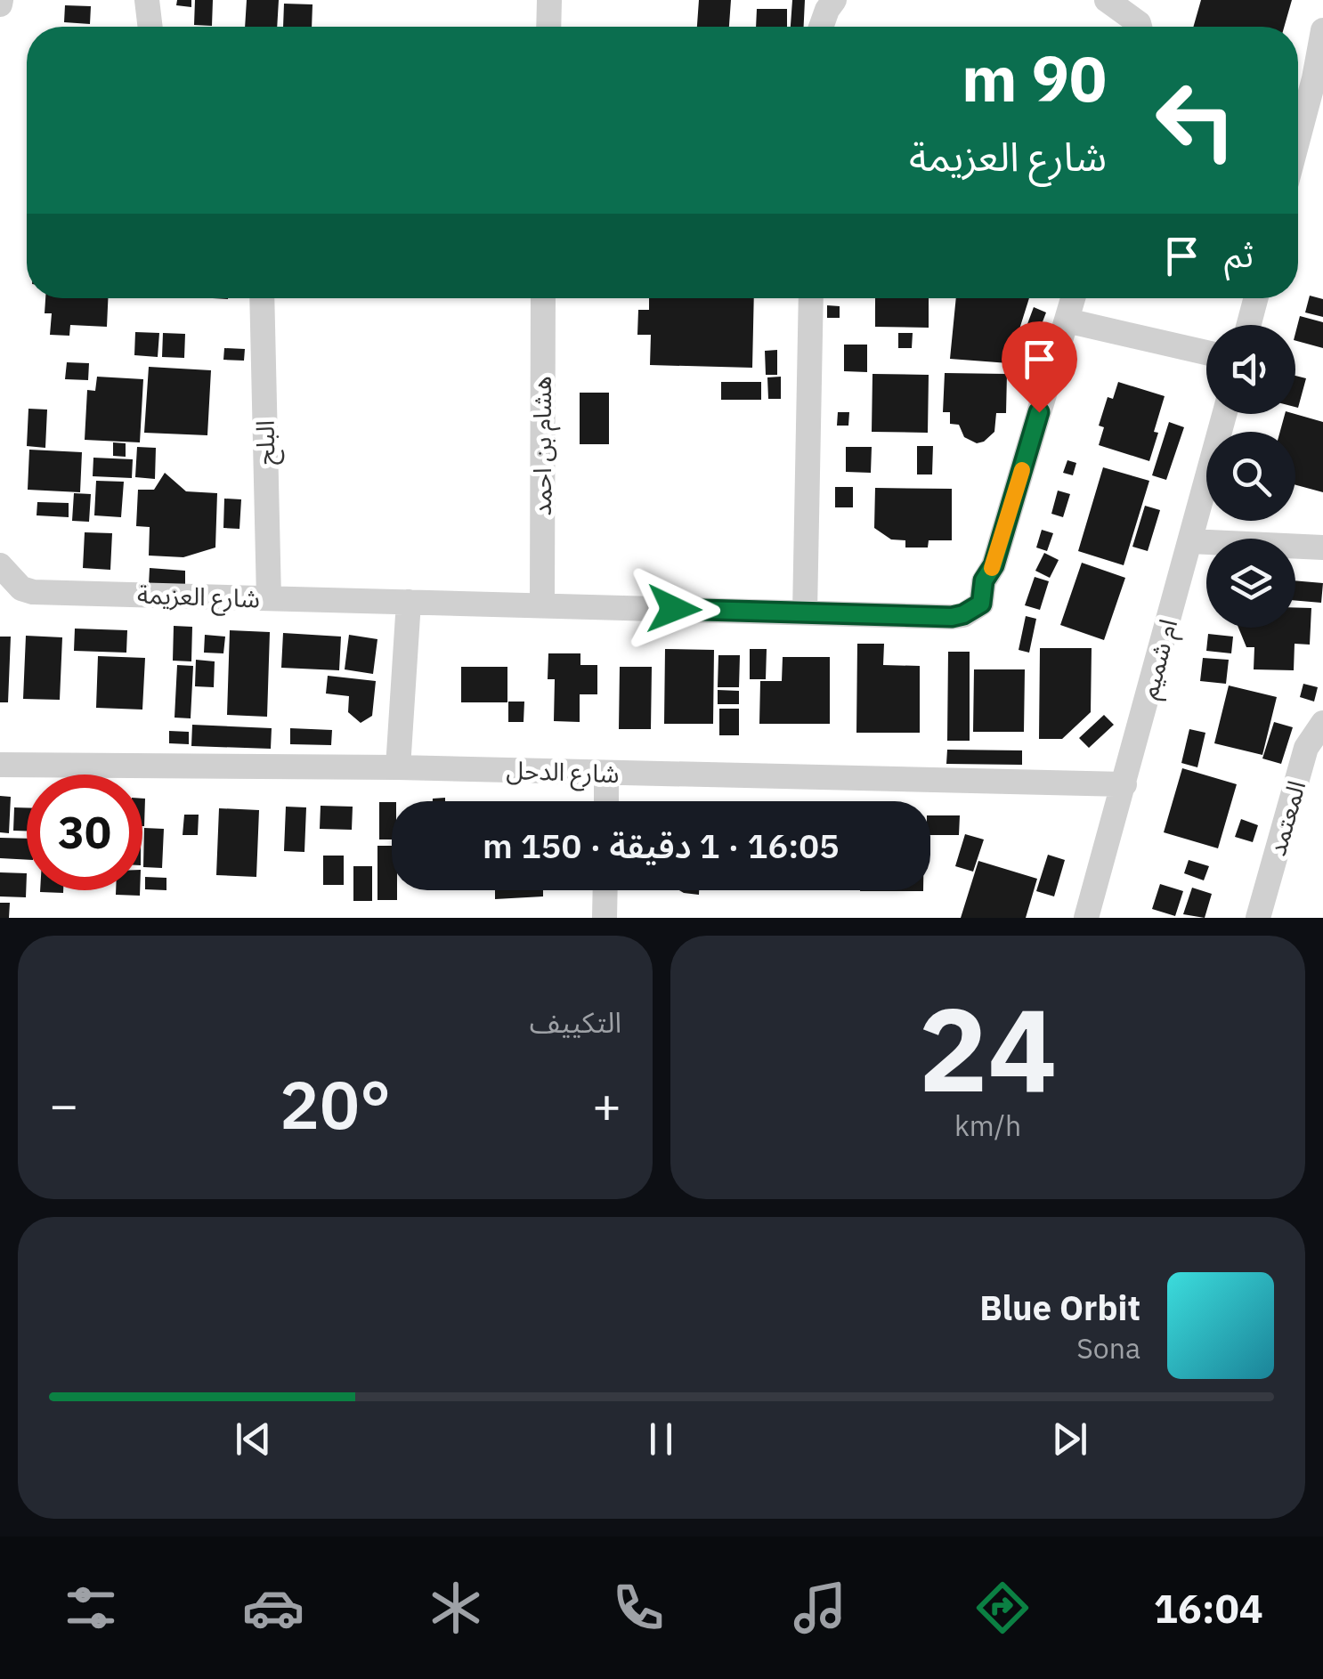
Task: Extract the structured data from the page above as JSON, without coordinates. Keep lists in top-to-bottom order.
{
  "streets": {
    "street": [
      "البلح",
      "هشام بن احمد",
      "شارع العزيمة",
      "ام شميم",
      "شارع الدحل",
      "المعتمد"
    ]
  },
  "crossings": [
    ["البلح", "شارع العزيمة"],
    ["هشام بن احمد", "شارع العزيمة"],
    ["ام شميم", "شارع الدحل"]
  ],
  "page": {
    "turn": ["90 m", "شارع العزيمة"],
    "then": "ثم",
    "limit": "30",
    "trip": "16:05 · 1 دقيقة · 150 m",
    "tile": [
      ["24", "km/h"],
      "التكييف"
    ],
    "heat": ["−", "20°", "+"],
    "song": ["Blue Orbit", "Sona"],
    "tabs": "16:04"
  }
}
